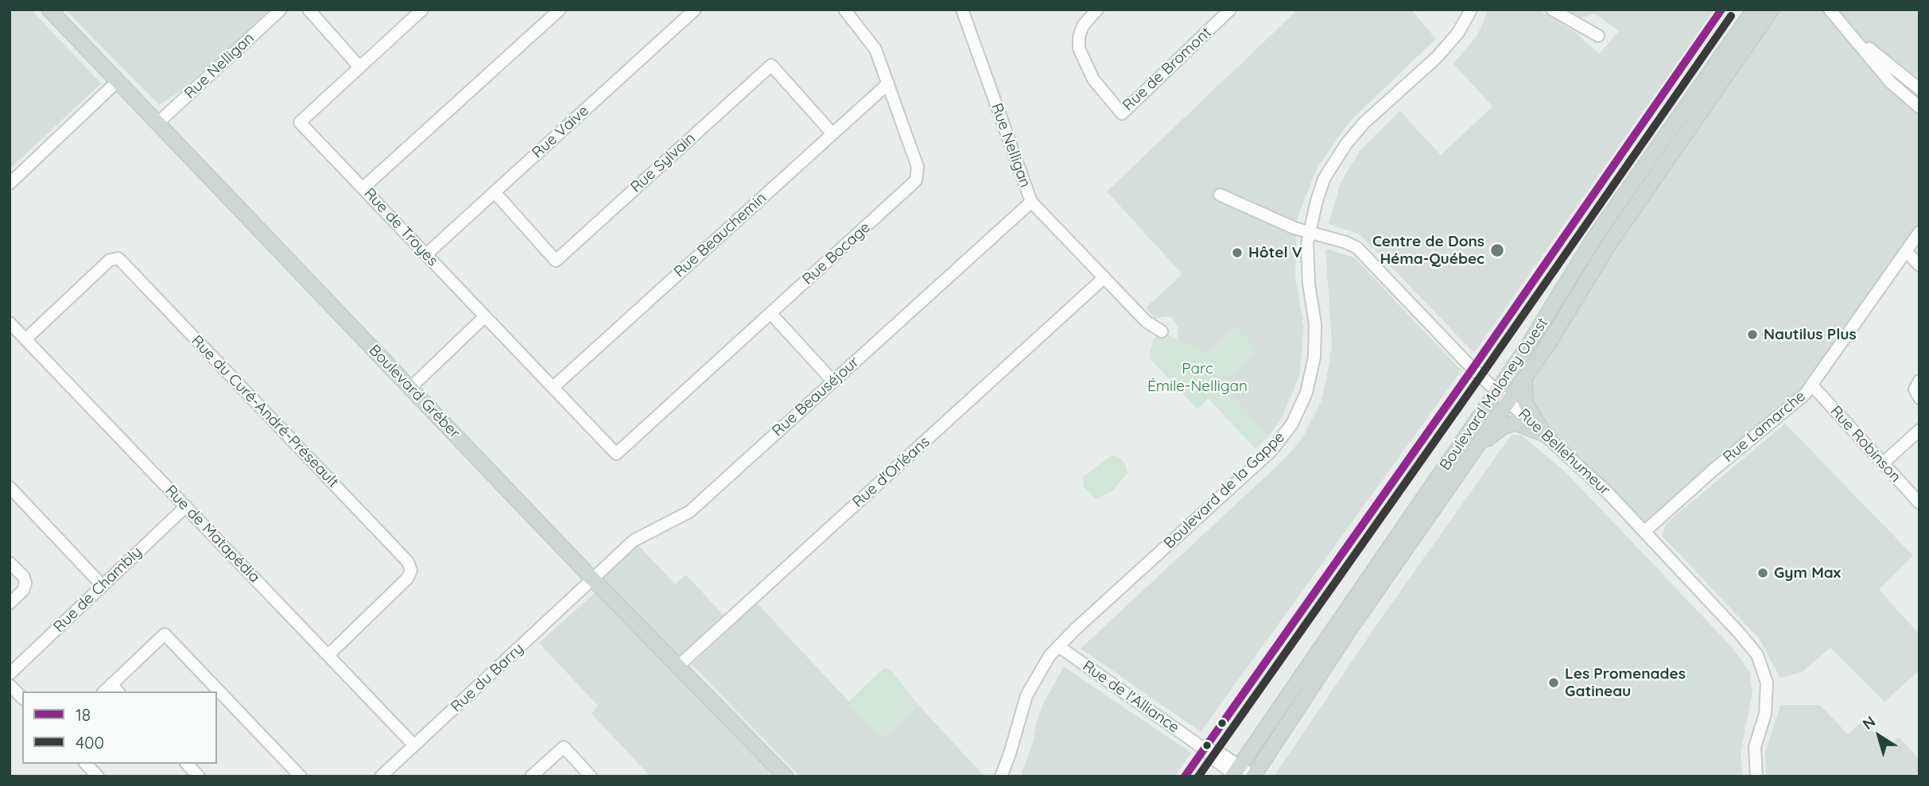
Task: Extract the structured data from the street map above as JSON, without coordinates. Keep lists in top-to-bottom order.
{
  "streets": {
    "main road": ["Boulevard Gréber", "Boulevard Maloney Ouest"],
    "street": [
      "Rue Nelligan",
      "Rue de Bromont",
      "Rue Vaive",
      "Rue Sylvain",
      "Rue de Troyes",
      "Rue Beauchemin",
      "Rue Bocage",
      "Rue Beauséjour",
      "Rue du Curé-André-Préseault",
      "Rue Lamarche",
      "Rue Robinson",
      "Rue Bellehumeur",
      "Rue d'Orléans",
      "Boulevard de la Gappe",
      "Rue de Matapédia",
      "Rue de Chambly",
      "Rue du Barry",
      "Rue de l'Alliance"
    ]
  },
  "crossings": [
    ["Rue Nelligan", "Boulevard Gréber"],
    ["Rue Nelligan", "Rue Beauséjour"],
    ["Rue Nelligan", "Rue d'Orléans"],
    ["Rue Vaive", "Rue Sylvain"],
    ["Rue Vaive", "Rue de Troyes"],
    ["Rue Sylvain", "Rue Beauchemin"],
    ["Rue de Troyes", "Rue Beauchemin"],
    ["Rue de Troyes", "Rue Bocage"],
    ["Rue Beauchemin", "Rue Bocage"],
    ["Boulevard Gréber", "Rue Beauséjour"],
    ["Boulevard Gréber", "Rue d'Orléans"],
    ["Boulevard Gréber", "Rue du Barry"],
    ["Boulevard Maloney Ouest", "Rue Bellehumeur"],
    ["Boulevard Maloney Ouest", "Rue de l'Alliance"],
    ["Rue Beauséjour", "Rue du Barry"],
    ["Rue du Curé-André-Préseault", "Rue de Matapédia"],
    ["Rue Lamarche", "Rue Robinson"],
    ["Rue Lamarche", "Rue Bellehumeur"],
    ["Rue Bellehumeur", "Boulevard de la Gappe"],
    ["Boulevard de la Gappe", "Rue de l'Alliance"],
    ["Rue de Matapédia", "Rue de Chambly"],
    ["Rue de Matapédia", "Rue du Barry"]
  ],
  "parks": ["Parc Émile-Nelligan"],
  "places": [
    "Centre de Dons Héma-Québec",
    "Hôtel V",
    "Nautilus Plus",
    "Gym Max",
    "Les Promenades Gatineau"
  ],
  "lines": ["transit line 18", "transit line 400"],
  "legend": ["18", "400"],
  "north": "top left"
}
